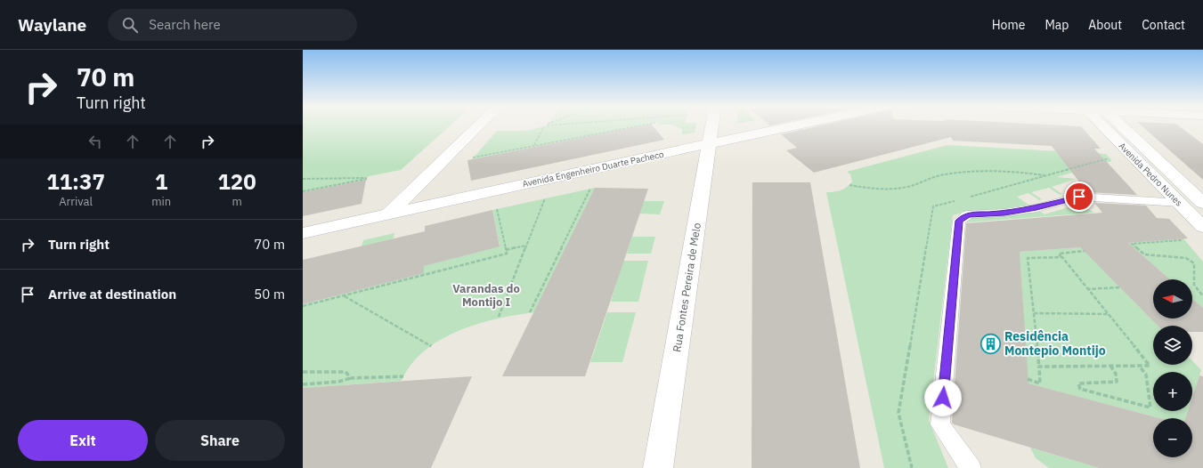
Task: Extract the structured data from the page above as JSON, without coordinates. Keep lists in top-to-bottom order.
{
  "streets": {
    "street": ["Avenida Engenheiro Duarte Pacheco", "Avenida Pedro Nunes", "Rua Fontes Pereira de Melo"]
  },
  "crossings": [
    ["Avenida Engenheiro Duarte Pacheco", "Rua Fontes Pereira de Melo"]
  ],
  "districts": ["Varandas do Montijo I"],
  "places": {
    "building": ["Residência Montepio Montijo"]
  },
  "north": "left",
  "page": {
    "header": "Waylane",
    "search": "Search here",
    "nav": [
      "Home",
      "Map",
      "About",
      "Contact"
    ],
    "turn": ["70 m", "Turn right"],
    "eta": [
      "11:37",
      "Arrival",
      "1",
      "min",
      "120",
      "m"
    ],
    "list": [
      {
        "name": "Turn right",
        "value": "70 m"
      },
      {
        "name": "Arrive at destination",
        "value": "50 m"
      }
    ],
    "map_buttons": ["+", "−"],
    "buttons": ["Exit", "Share"]
  }
}
